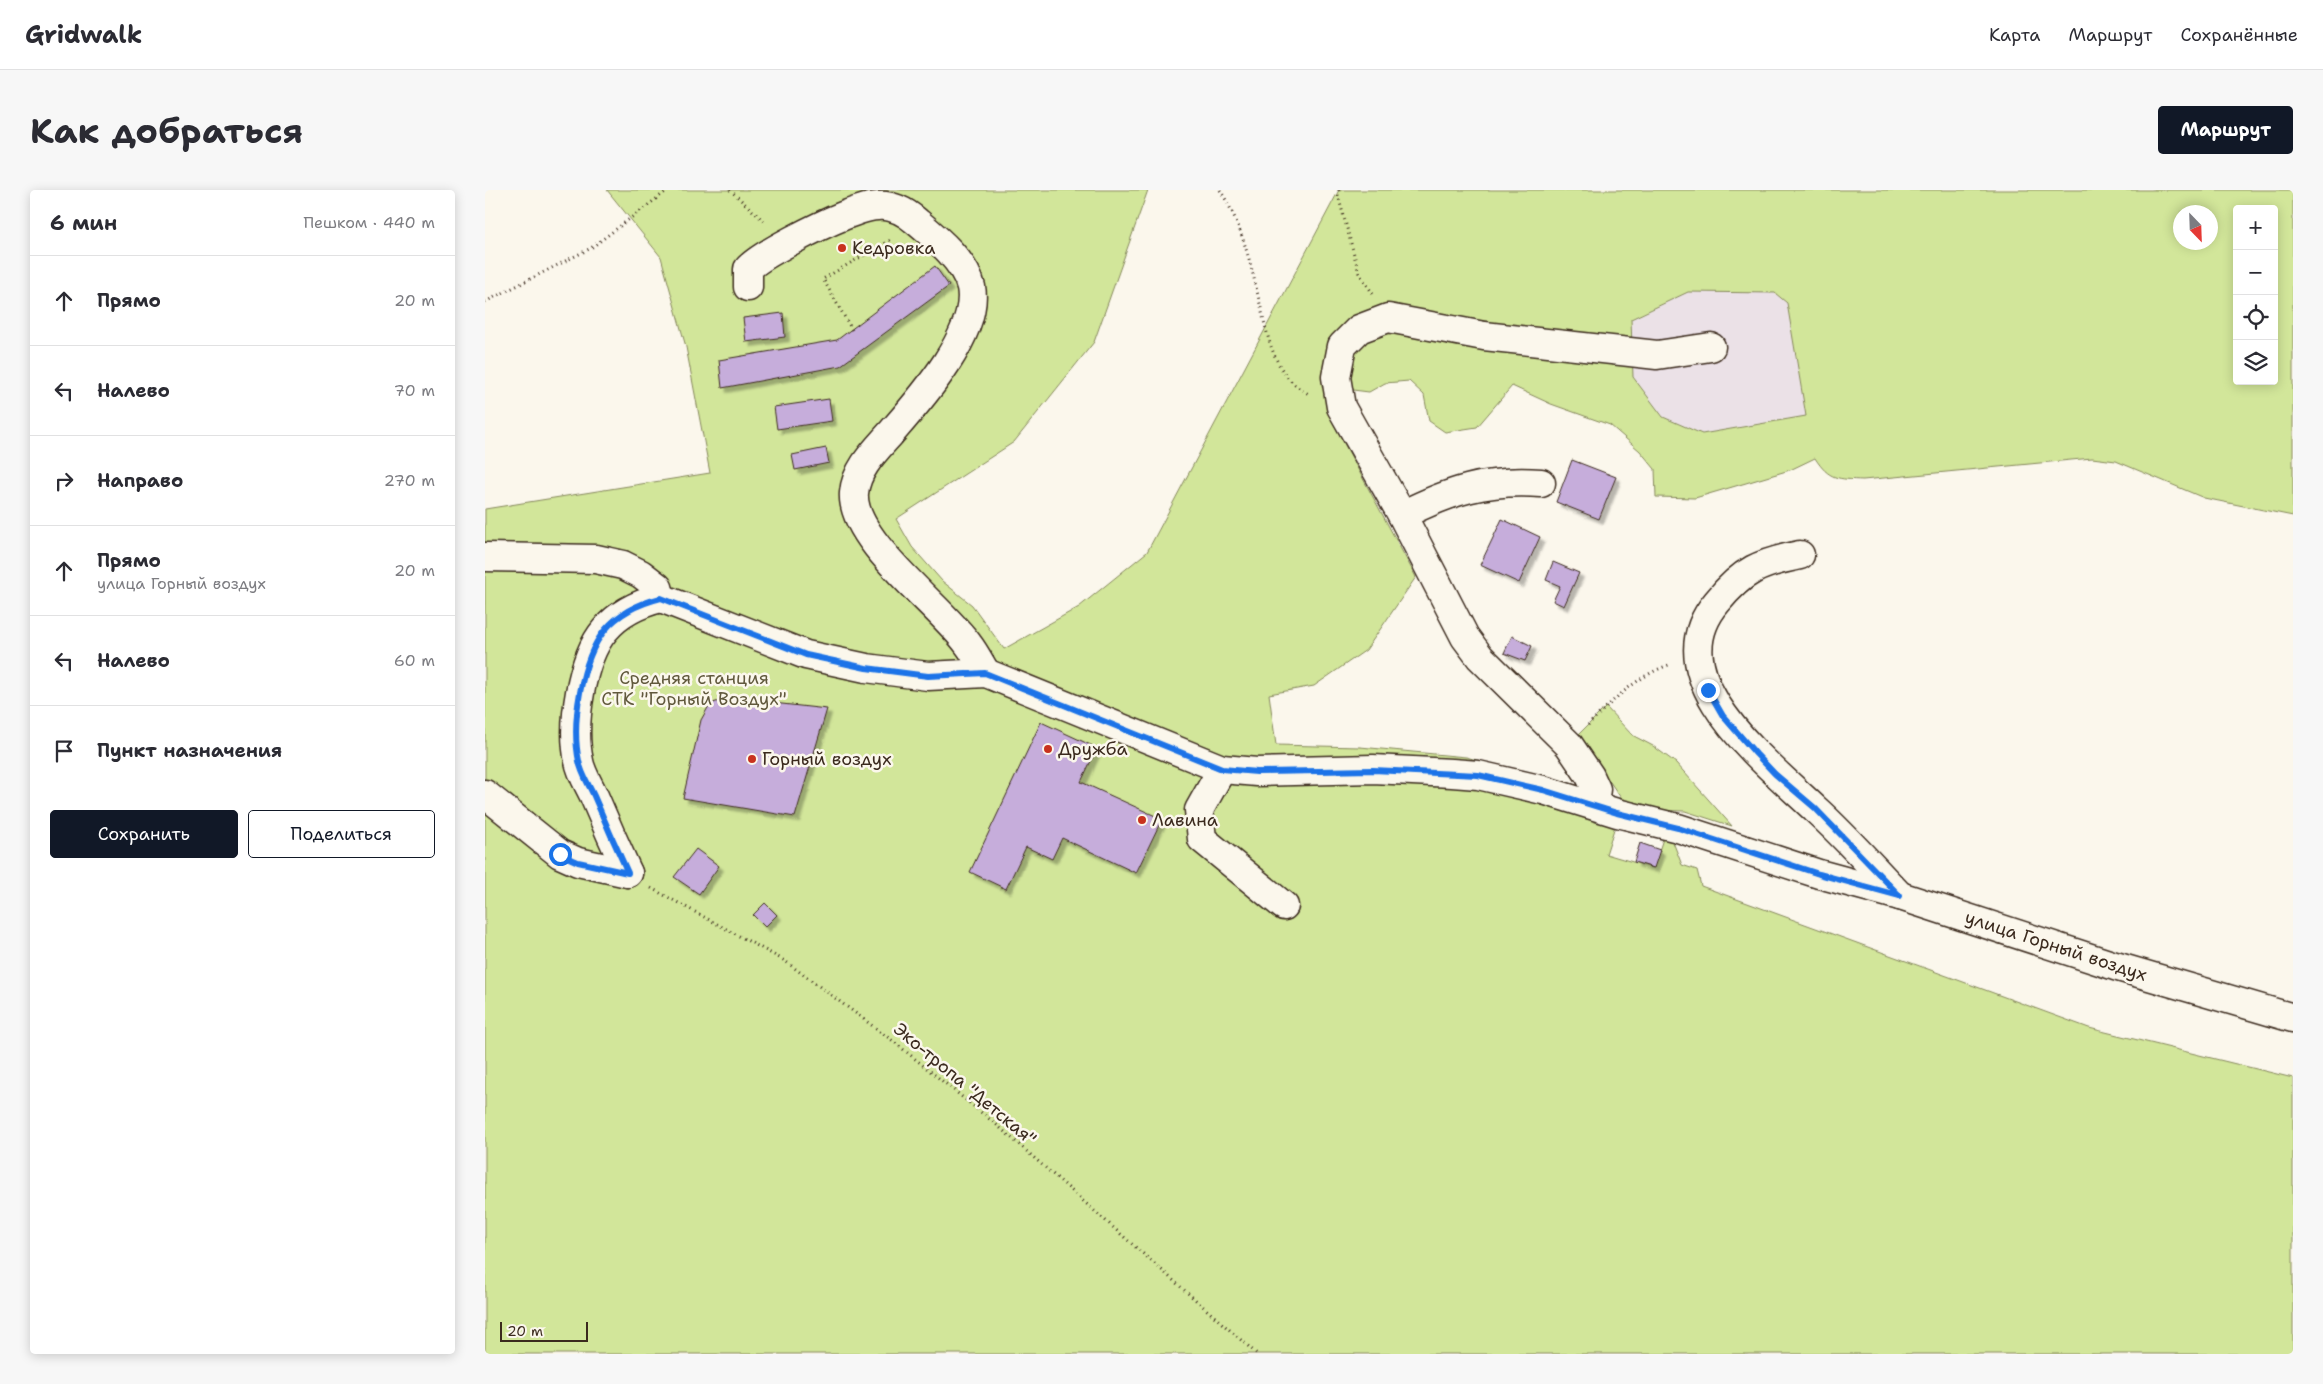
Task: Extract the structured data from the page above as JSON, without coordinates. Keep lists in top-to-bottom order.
{
  "streets": {
    "street": ["улица Горный воздух"],
    "path": ["Эко-тропа \"Детская\""]
  },
  "parks": ["Средняя станция СТК \"Горный Воздух\""],
  "places": [
    "Кедровка",
    "Дружба",
    "Горный воздух",
    "Лавина"
  ],
  "scale_bar": "20 m",
  "north": "bottom right",
  "page": {
    "header": "Gridwalk",
    "nav": ["Карта", "Маршрут", "Сохранённые"],
    "buttons": [
      "Маршрут",
      ["Сохранить", "Поделиться"]
    ],
    "title": "Как добраться",
    "heading": ["6 мин", "Пешком · 440 m"],
    "map_buttons": ["+", "−"],
    "list": [
      ["Прямо", "20 m"],
      ["Налево", "70 m"],
      ["Направо", "270 m"],
      ["Прямо", "улица Горный воздух", "20 m"],
      ["Налево", "60 m"],
      "Пункт назначения"
    ],
    "scale": "20 m"
  }
}
